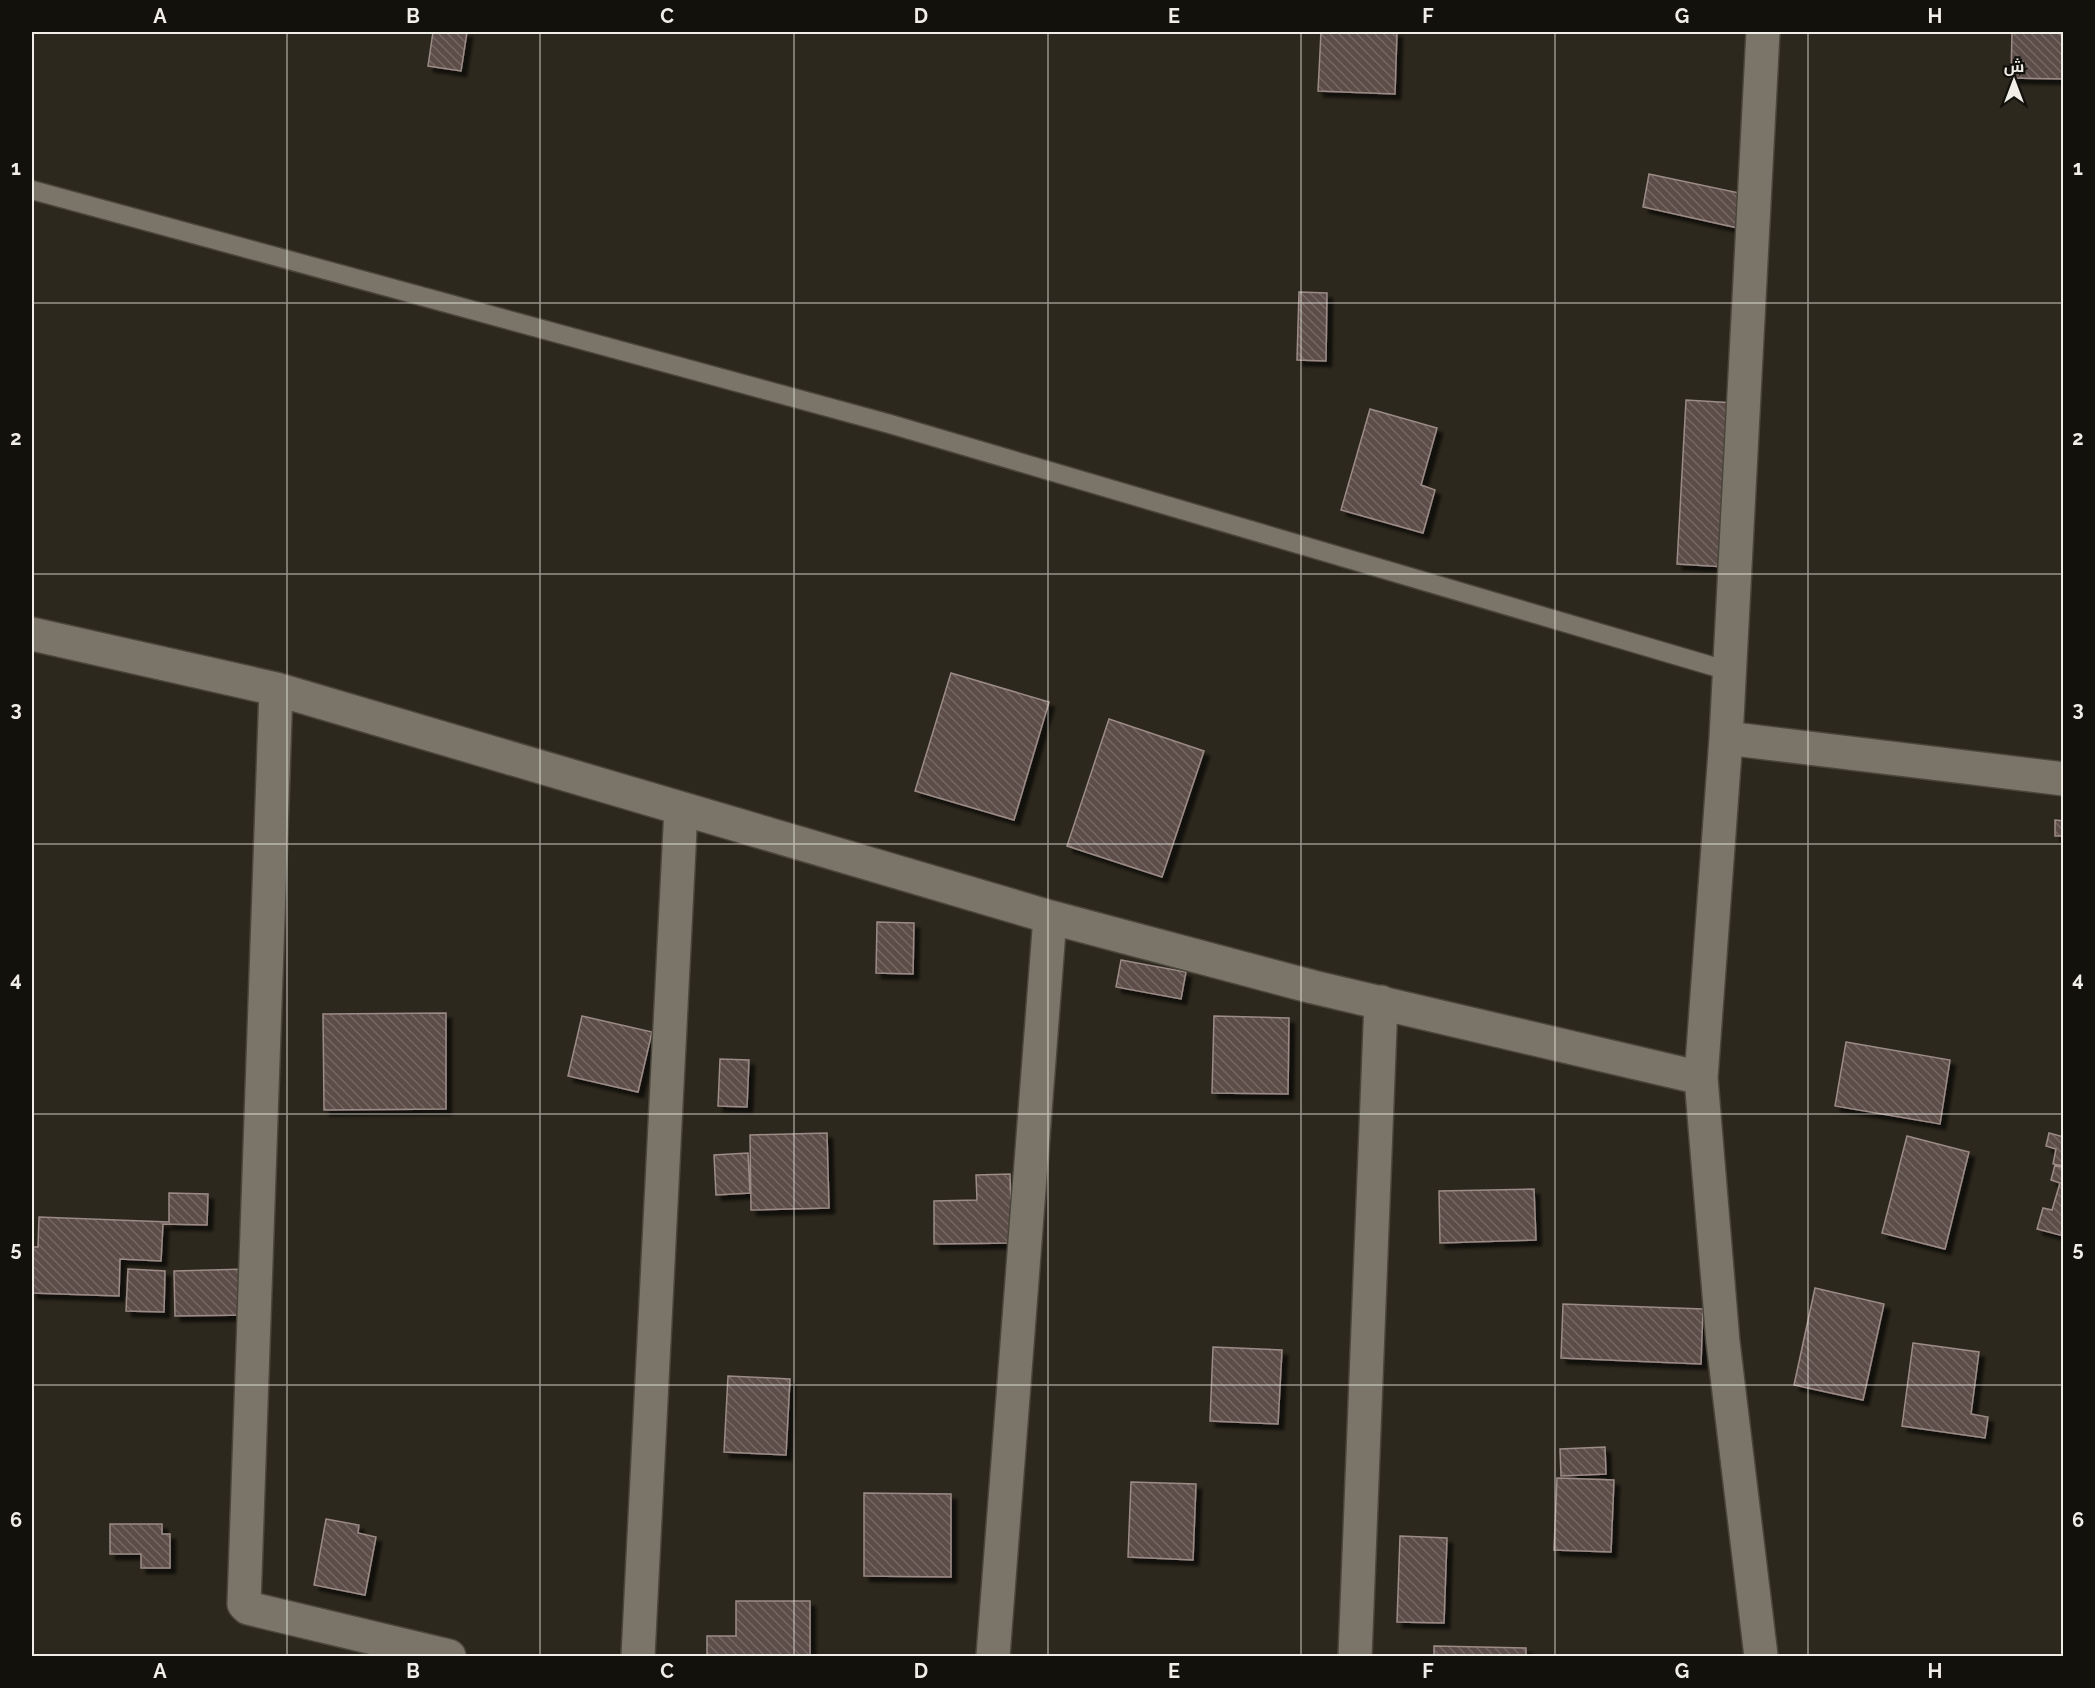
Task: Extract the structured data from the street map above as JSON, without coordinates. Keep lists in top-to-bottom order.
{
  "north": "top",
  "grid": {
    "columns": [
      "A",
      "B",
      "C",
      "D",
      "E",
      "F",
      "G",
      "H"
    ],
    "rows": [
      "1",
      "2",
      "3",
      "4",
      "5",
      "6"
    ]
  }
}
